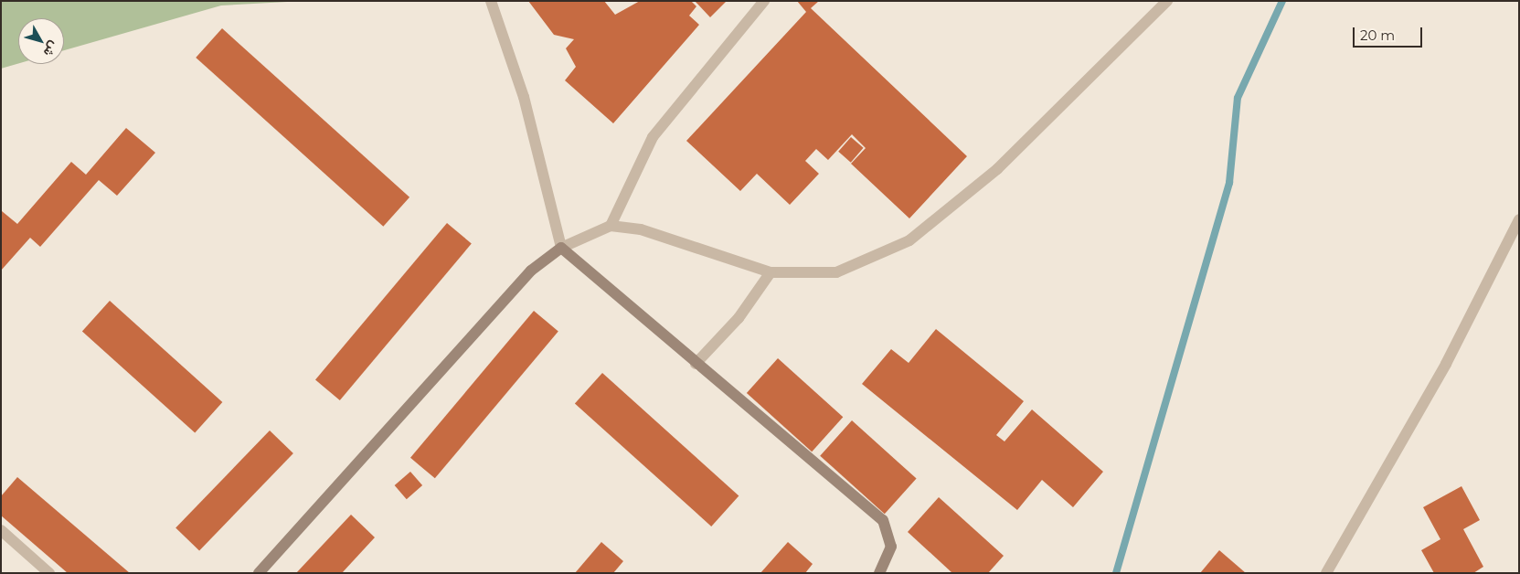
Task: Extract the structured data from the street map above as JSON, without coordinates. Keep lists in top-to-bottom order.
{
  "scale_bar": "20 m",
  "north": "bottom right"
}
